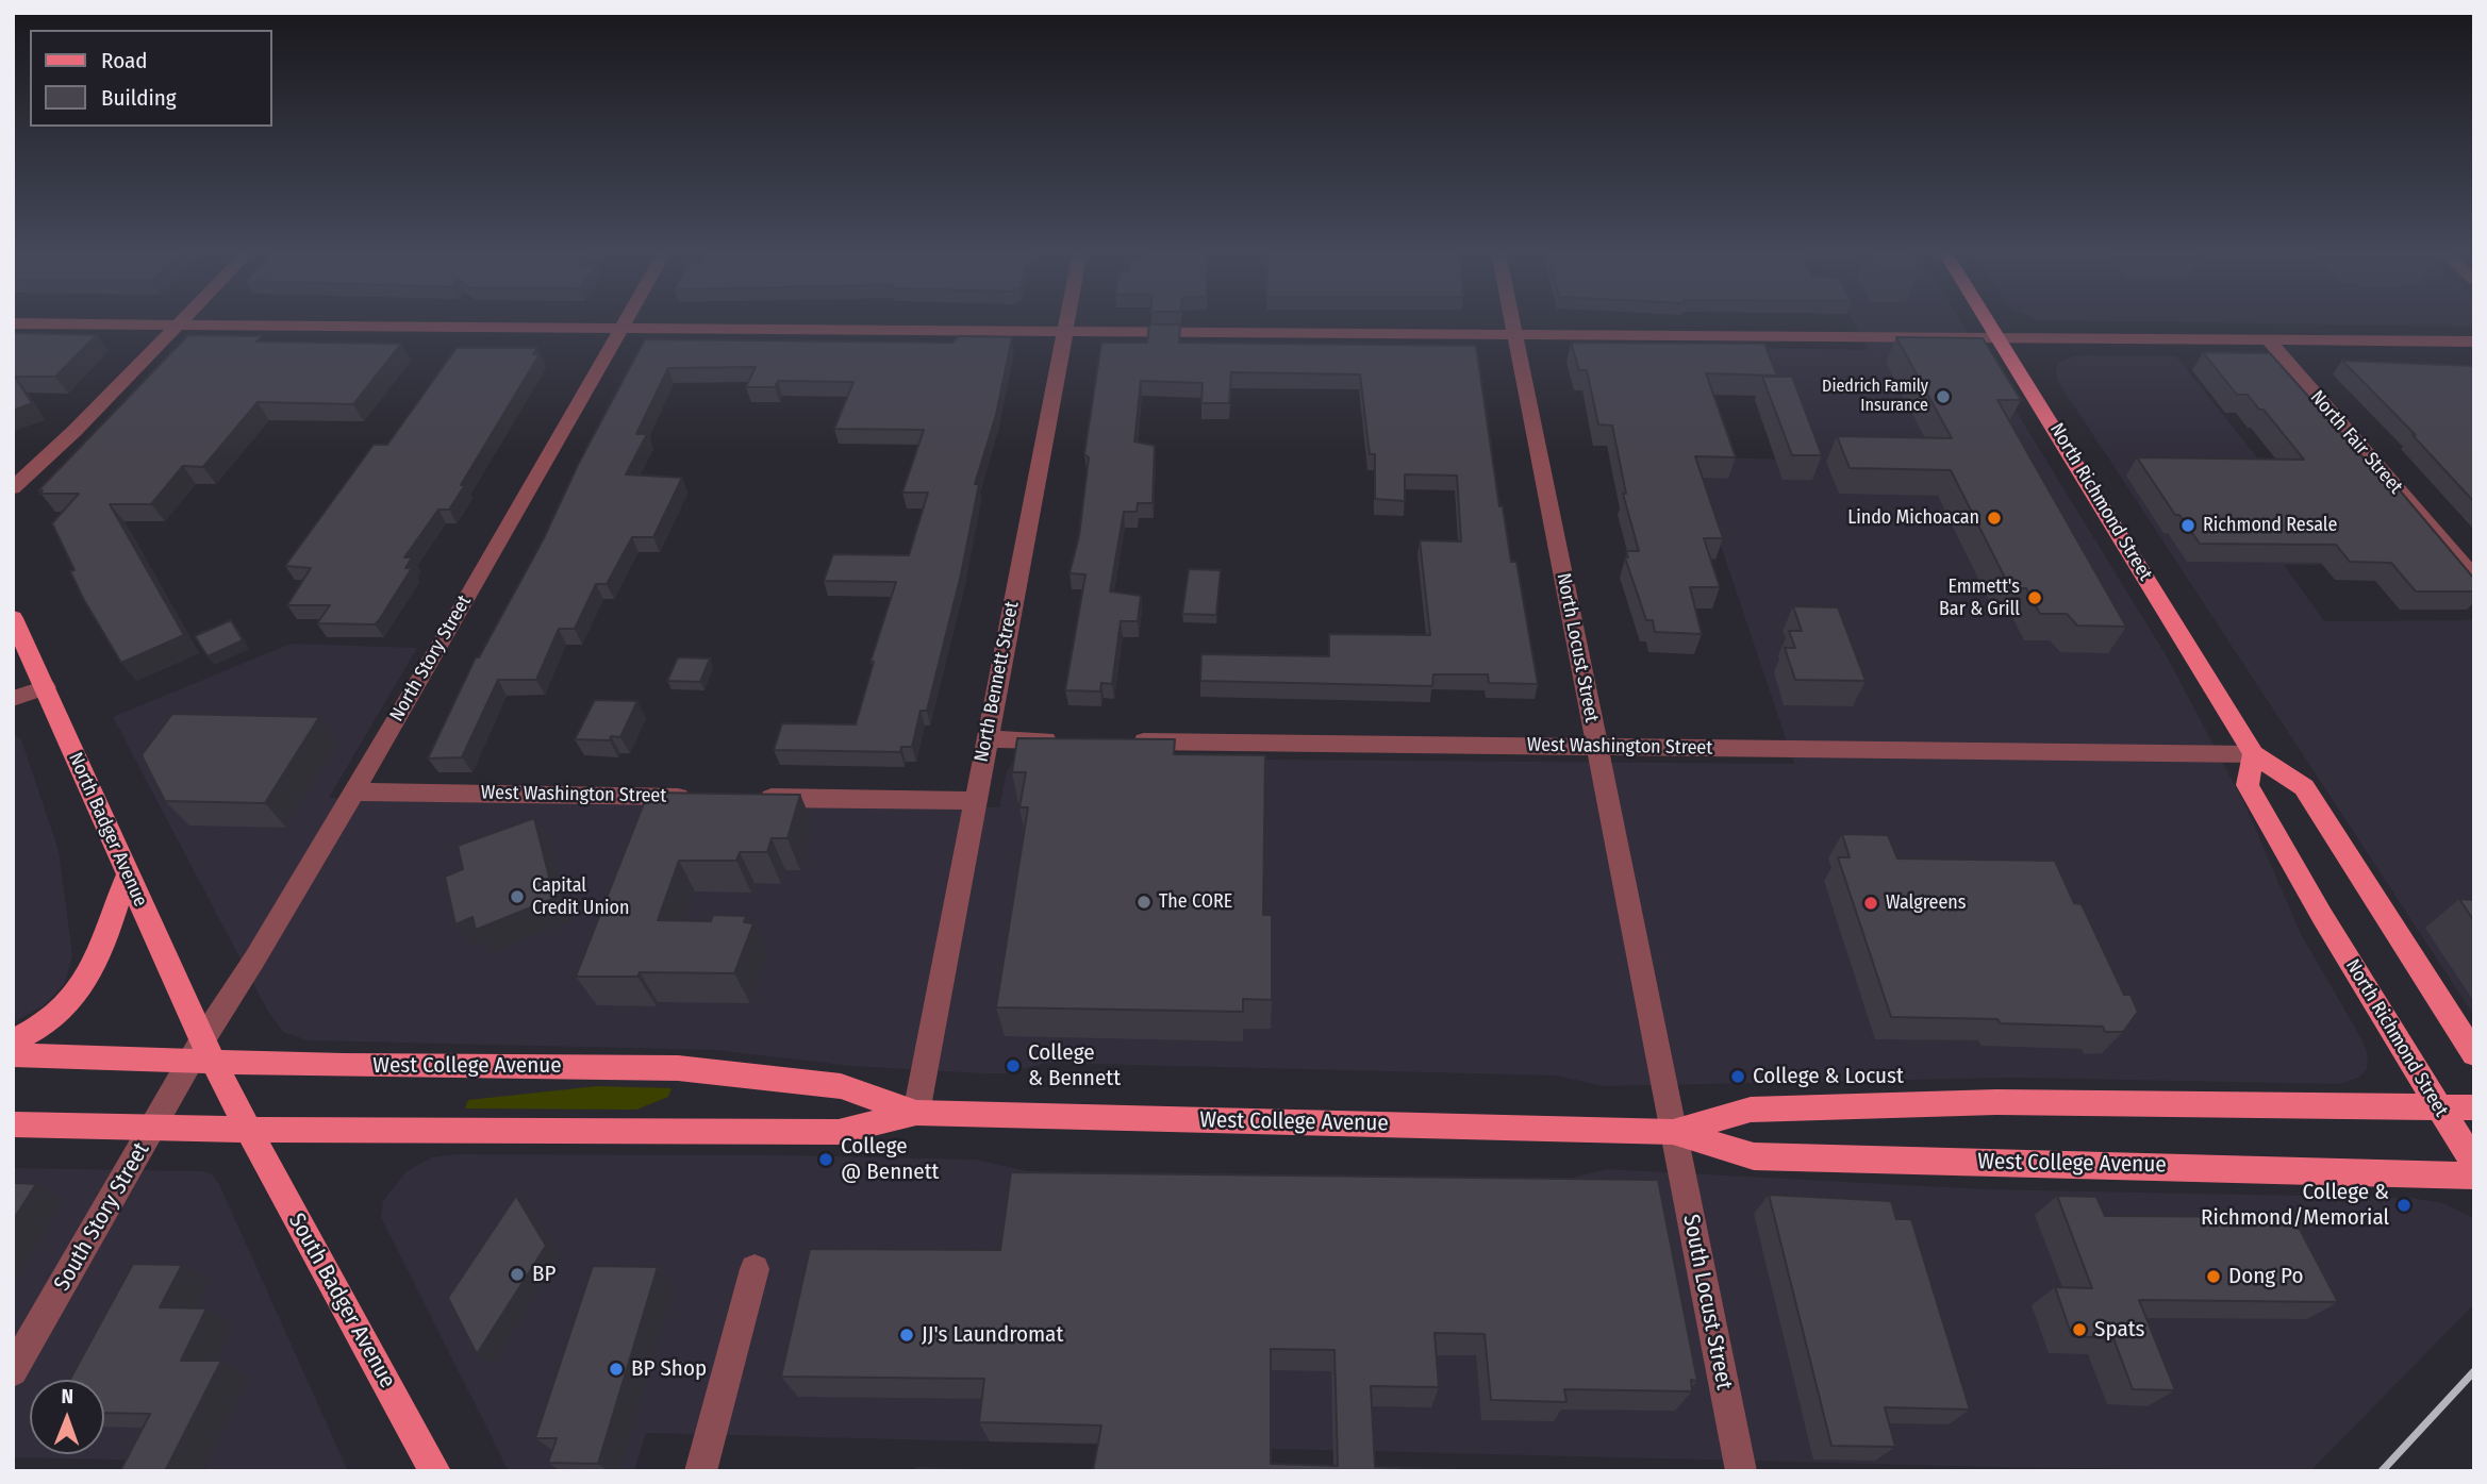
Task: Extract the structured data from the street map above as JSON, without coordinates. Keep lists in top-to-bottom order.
{
  "streets": {
    "main road": [
      "North Richmond Street",
      "North Badger Avenue",
      "West College Avenue",
      "South Badger Avenue"
    ],
    "street": [
      "North Fair Street",
      "North Locust Street",
      "North Story Street",
      "North Bennett Street",
      "West Washington Street",
      "South Story Street",
      "South Locust Street"
    ]
  },
  "crossings": [
    ["North Richmond Street", "West Washington Street"],
    ["North Richmond Street", "West College Avenue"],
    ["North Locust Street", "West Washington Street"],
    ["North Locust Street", "West College Avenue"],
    ["North Locust Street", "South Locust Street"],
    ["North Story Street", "West Washington Street"],
    ["North Story Street", "North Badger Avenue"],
    ["North Story Street", "West College Avenue"],
    ["North Story Street", "South Story Street"],
    ["North Bennett Street", "West College Avenue"],
    ["North Badger Avenue", "West College Avenue"],
    ["North Badger Avenue", "South Story Street"],
    ["North Badger Avenue", "South Badger Avenue"],
    ["West College Avenue", "South Story Street"],
    ["West College Avenue", "South Badger Avenue"],
    ["West College Avenue", "South Locust Street"]
  ],
  "places": [
    "Diedrich Family Insurance",
    "Lindo Michoacan",
    "Richmond Resale",
    "Emmett's Bar & Grill",
    "Capital Credit Union",
    "The CORE",
    "Walgreens",
    "College & Bennett",
    "College & Locust",
    "College @ Bennett",
    "College & Richmond/Memorial",
    "BP",
    "Dong Po",
    "Spats",
    "JJ's Laundromat",
    "BP Shop"
  ],
  "legend": ["Road", "Building"],
  "north": "top"
}
